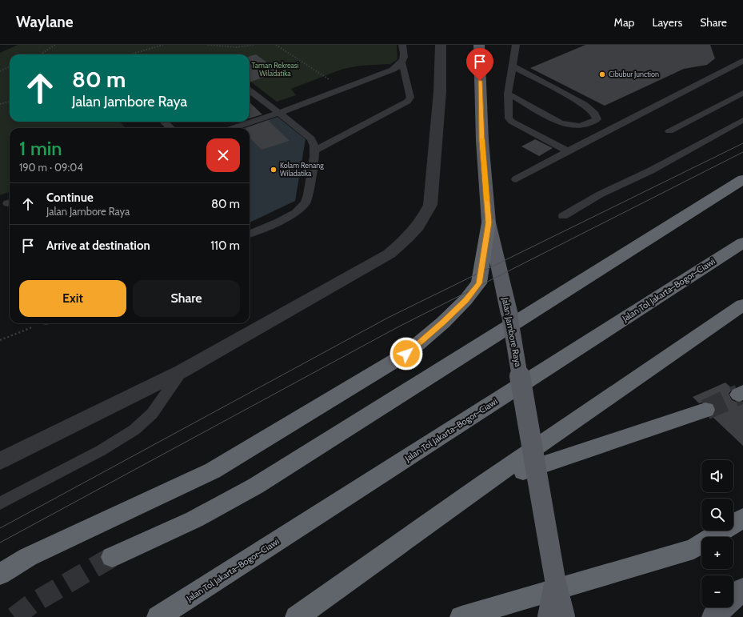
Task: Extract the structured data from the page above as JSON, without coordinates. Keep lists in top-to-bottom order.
{
  "streets": {
    "highway": ["Jalan Tol Jakarta–Bogor–Ciawi", "Jalan Jambore Raya"]
  },
  "parks": ["Taman Rekreasi Wiladatika"],
  "places": ["Cibubur Junction", "Kolam Renang Wiladatika"],
  "page": {
    "header": "Waylane",
    "nav": ["Map", "Layers", "Share"],
    "turn": ["80 m", "Jalan Jambore Raya"],
    "heading": ["1 min", "190 m · 09:04"],
    "list": [
      {
        "name": "Continue",
        "note": "Jalan Jambore Raya",
        "value": "80 m"
      },
      {
        "name": "Arrive at destination",
        "value": "110 m"
      }
    ],
    "buttons": ["Exit", "Share"],
    "map_buttons": ["+", "−"]
  }
}
